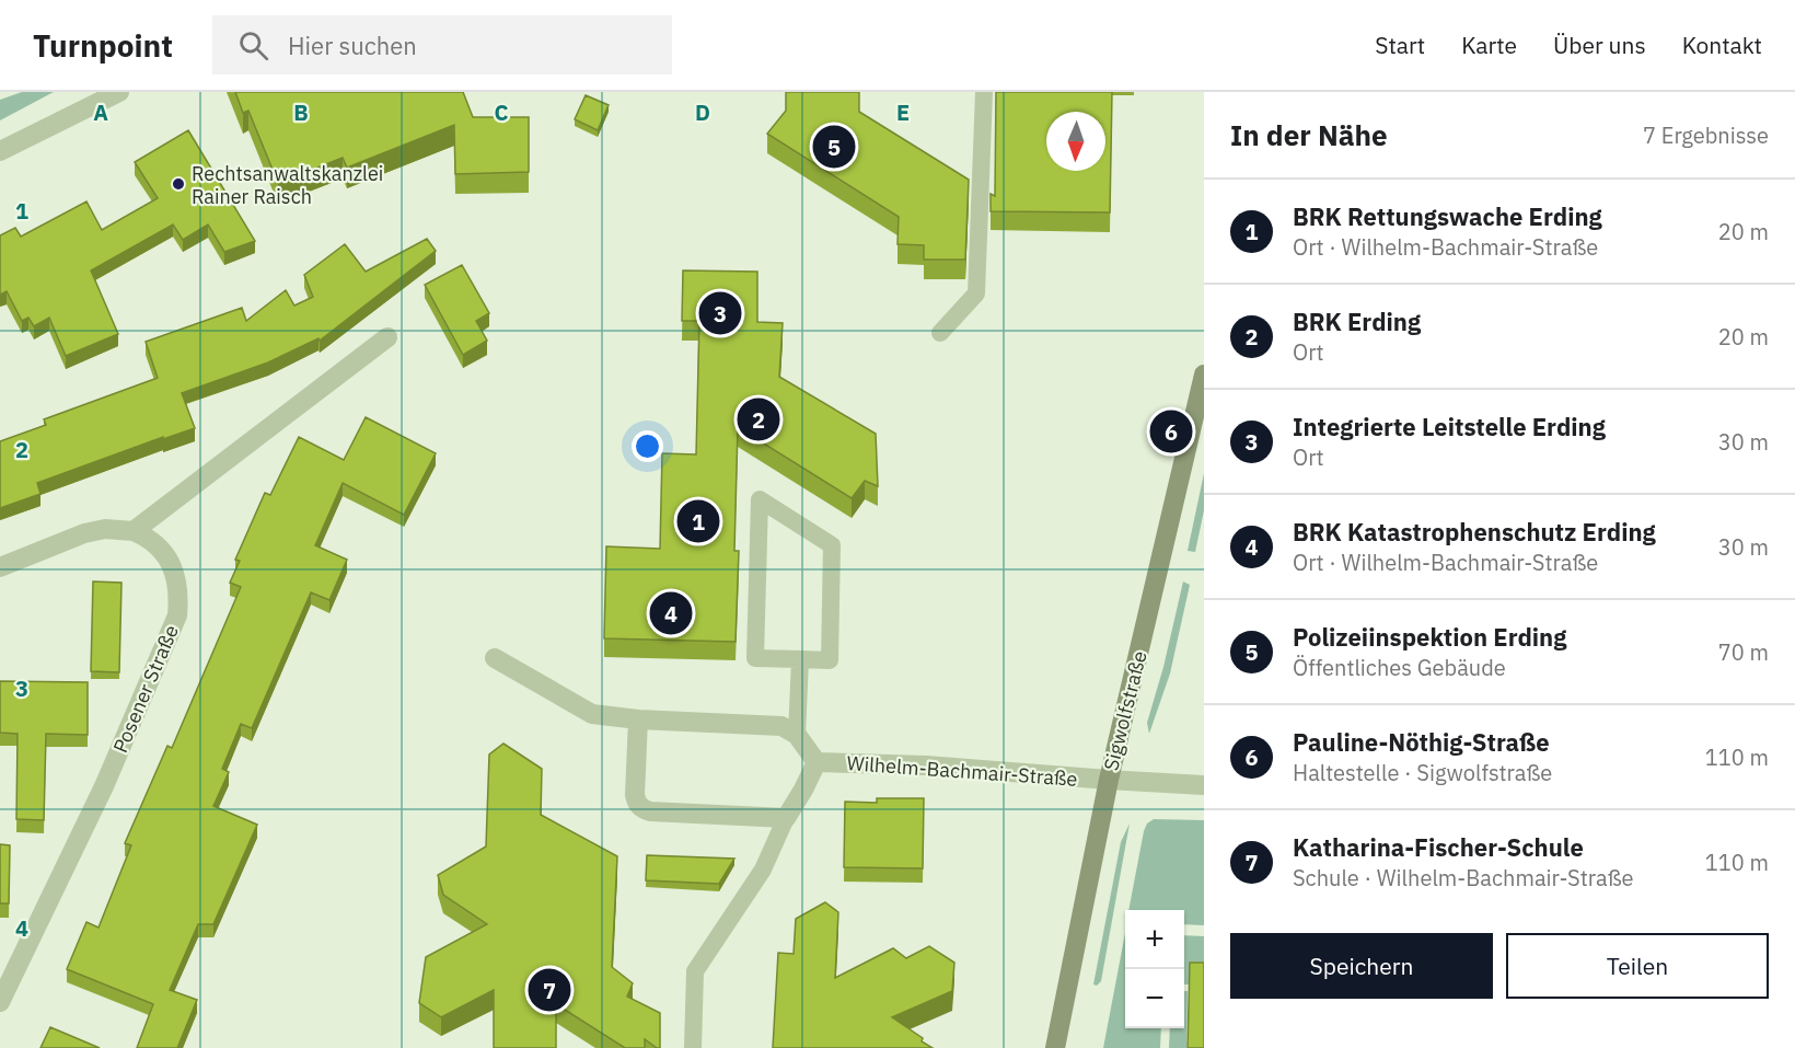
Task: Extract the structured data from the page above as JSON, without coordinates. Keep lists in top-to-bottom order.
{
  "streets": {
    "street": ["Posener Straße", "Sigwolfstraße", "Wilhelm-Bachmair-Straße"]
  },
  "crossings": [
    ["Sigwolfstraße", "Wilhelm-Bachmair-Straße"]
  ],
  "places": ["Rechtsanwaltskanzlei Rainer Raisch"],
  "north": "bottom",
  "page": {
    "header": "Turnpoint",
    "search": "Hier suchen",
    "nav": [
      "Start",
      "Karte",
      "Über uns",
      "Kontakt"
    ],
    "heading": ["In der Nähe", "7 Ergebnisse"],
    "pins": [
      "5",
      "3",
      "2",
      "6",
      "1",
      "4",
      "7"
    ],
    "list": [
      {
        "mark": "1",
        "name": "BRK Rettungswache Erding",
        "note": "Ort · Wilhelm-Bachmair-Straße",
        "value": "20 m"
      },
      {
        "mark": "2",
        "name": "BRK Erding",
        "note": "Ort",
        "value": "20 m"
      },
      {
        "mark": "3",
        "name": "Integrierte Leitstelle Erding",
        "note": "Ort",
        "value": "30 m"
      },
      {
        "mark": "4",
        "name": "BRK Katastrophenschutz Erding",
        "note": "Ort · Wilhelm-Bachmair-Straße",
        "value": "30 m"
      },
      {
        "mark": "5",
        "name": "Polizeiinspektion Erding",
        "note": "Öffentliches Gebäude",
        "value": "70 m"
      },
      {
        "mark": "6",
        "name": "Pauline-Nöthig-Straße",
        "note": "Haltestelle · Sigwolfstraße",
        "value": "110 m"
      },
      {
        "mark": "7",
        "name": "Katharina-Fischer-Schule",
        "note": "Schule · Wilhelm-Bachmair-Straße",
        "value": "110 m"
      }
    ],
    "map_buttons": ["+", "−"],
    "buttons": ["Speichern", "Teilen"]
  },
  "grid": {
    "columns": [
      "A",
      "B",
      "C",
      "D",
      "E"
    ],
    "rows": [
      "1",
      "2",
      "3",
      "4"
    ]
  }
}
